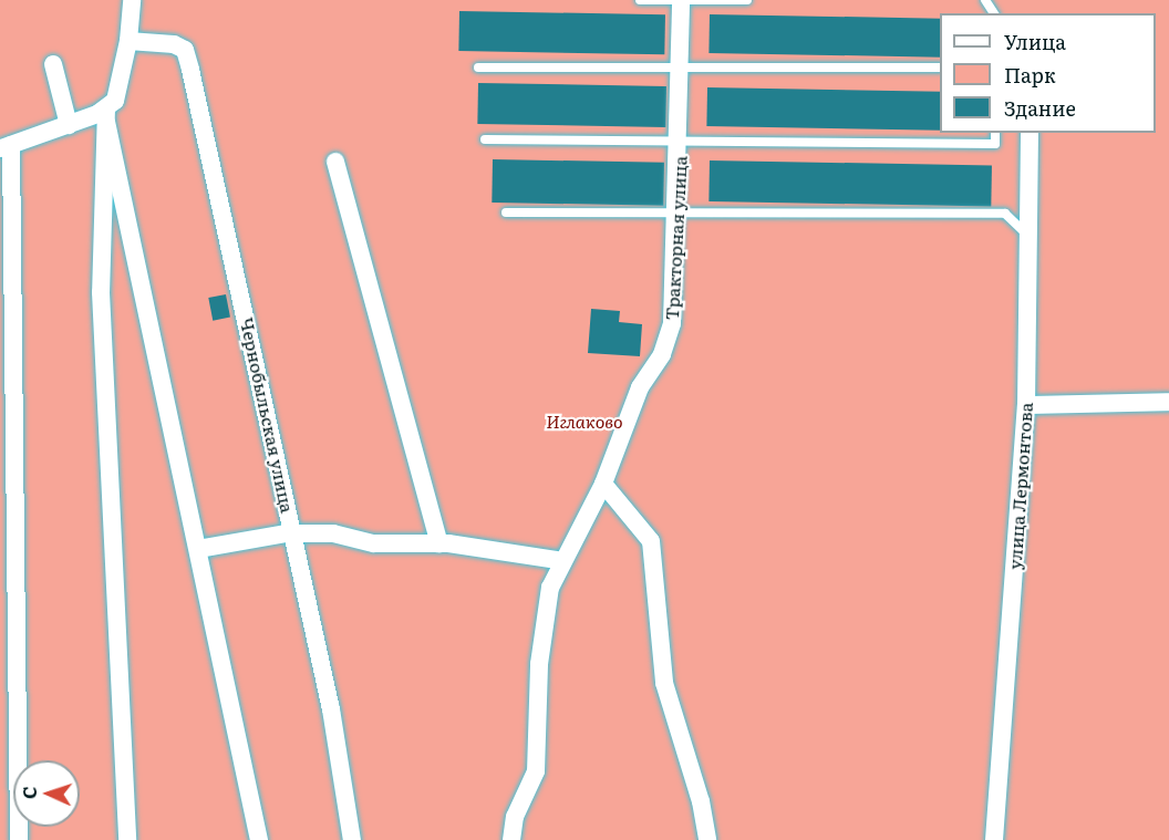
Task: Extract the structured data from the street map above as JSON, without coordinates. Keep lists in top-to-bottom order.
{
  "streets": {
    "street": ["Тракторная улица", "Чернобыльская улица", "улица Лермонтова"]
  },
  "parks": ["Иглаково"],
  "legend": ["Улица", "Парк", "Здание"],
  "north": "left"
}
